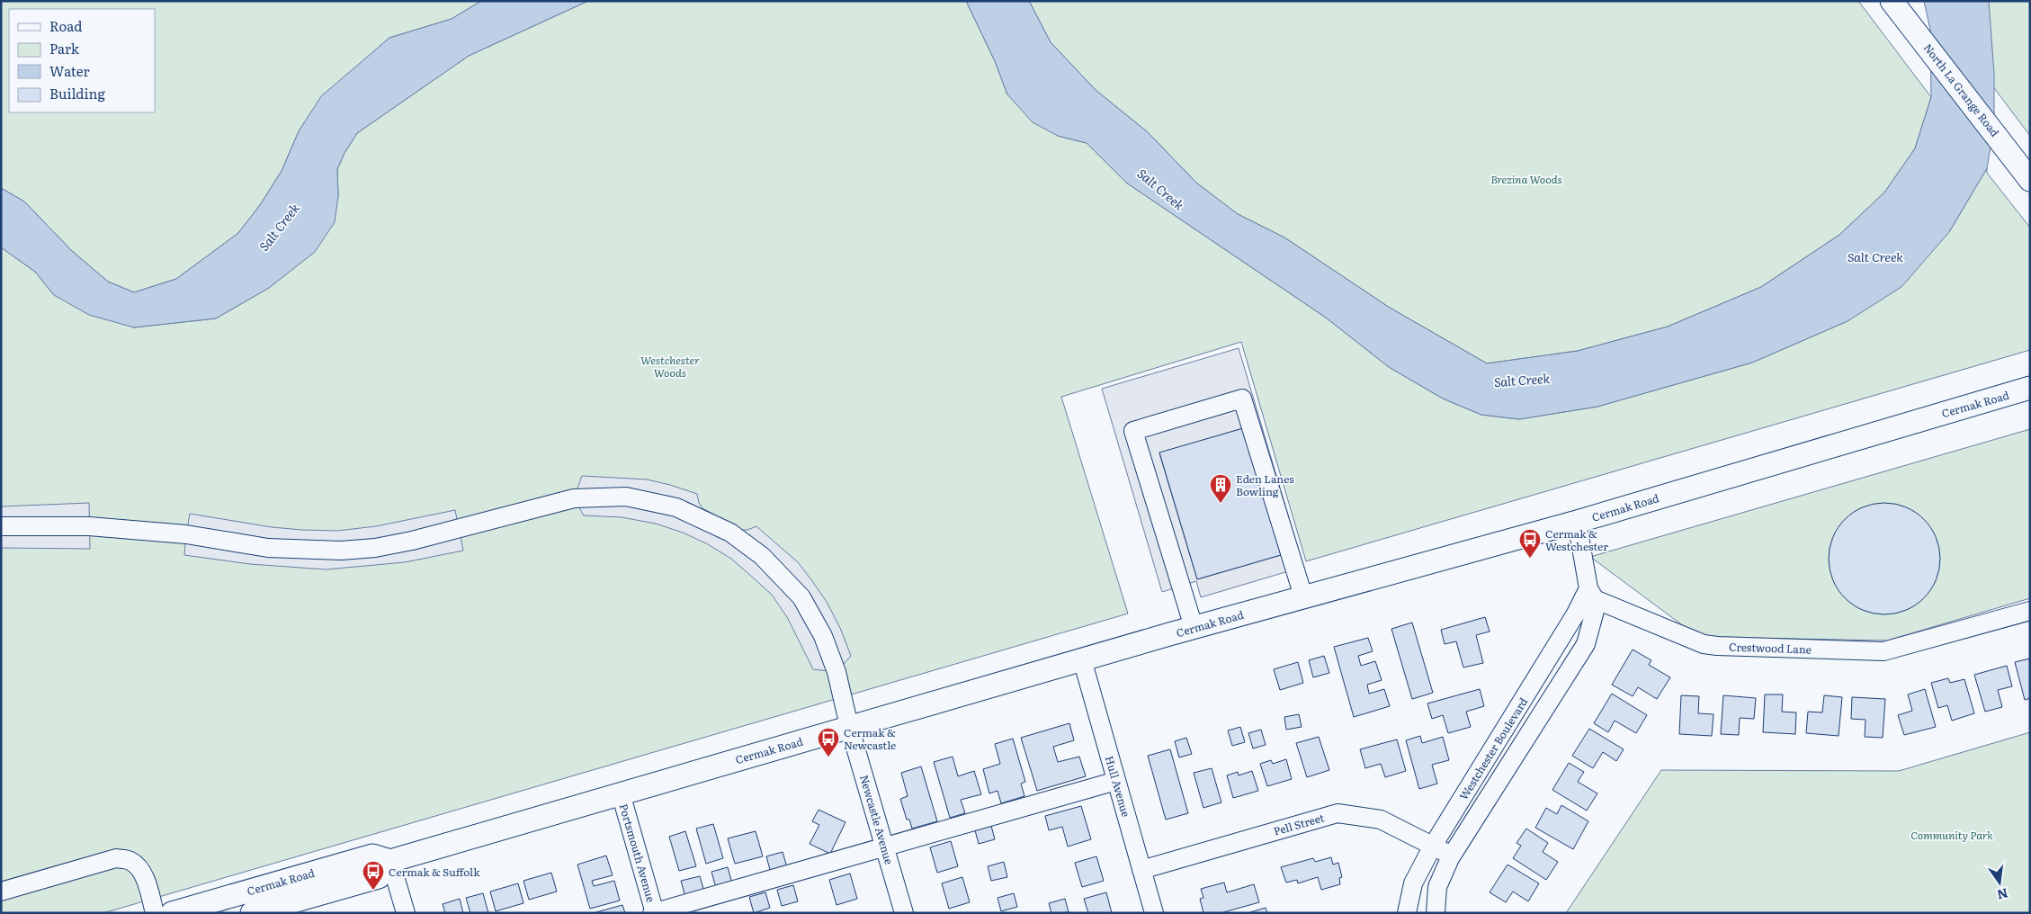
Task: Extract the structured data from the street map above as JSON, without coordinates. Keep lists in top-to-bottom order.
{
  "streets": {
    "main road": ["North La Grange Road", "Cermak Road"],
    "street": [
      "Crestwood Lane",
      "Westchester Boulevard",
      "Hull Avenue",
      "Newcastle Avenue",
      "Pell Street",
      "Portsmouth Avenue"
    ]
  },
  "crossings": [
    ["Cermak Road", "Hull Avenue"],
    ["Cermak Road", "Newcastle Avenue"],
    ["Cermak Road", "Portsmouth Avenue"],
    ["Crestwood Lane", "Westchester Boulevard"],
    ["Westchester Boulevard", "Pell Street"],
    ["Hull Avenue", "Pell Street"]
  ],
  "water": ["Salt Creek"],
  "parks": ["Brezina Woods", "Westchester Woods", "Community Park"],
  "places": {
    "building": ["Eden Lanes Bowling"],
    "bus stop": ["Cermak & Westchester", "Cermak & Newcastle", "Cermak & Suffolk"]
  },
  "legend": [
    "Road",
    "Park",
    "Water",
    "Building"
  ],
  "north": "bottom"
}
